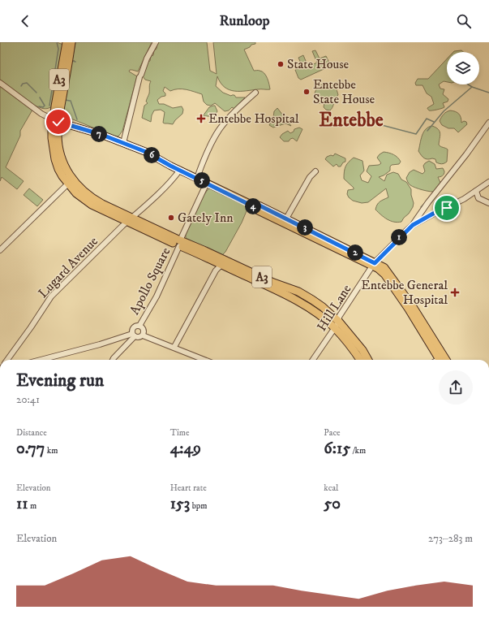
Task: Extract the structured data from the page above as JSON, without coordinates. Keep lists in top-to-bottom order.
{
  "streets": {
    "highway": ["A3"],
    "street": ["Lugard Avenue", "Apollo Square", "Hill Lane"]
  },
  "crossings": [
    ["A3", "Lugard Avenue"],
    ["A3", "Apollo Square"],
    ["A3", "Hill Lane"]
  ],
  "districts": ["Entebbe"],
  "places": {
    "other": ["State House", "Entebbe State House", "Gately Inn"],
    "health": ["Entebbe Hospital", "Entebbe General Hospital"]
  },
  "page": {
    "header": "Runloop",
    "pins": [
      "7",
      "6",
      "5",
      "4",
      "3",
      "1",
      "2"
    ],
    "heading": ["Evening run", "20:41"],
    "stats": [
      ["Distance", "0.77 km"],
      ["Time", "4:49"],
      ["Pace", "6:15 /km"],
      ["Elevation", "11 m"],
      ["Heart rate", "153 bpm"],
      ["kcal", "50"]
    ],
    "chart": ["Elevation", "273–283 m"]
  }
}
